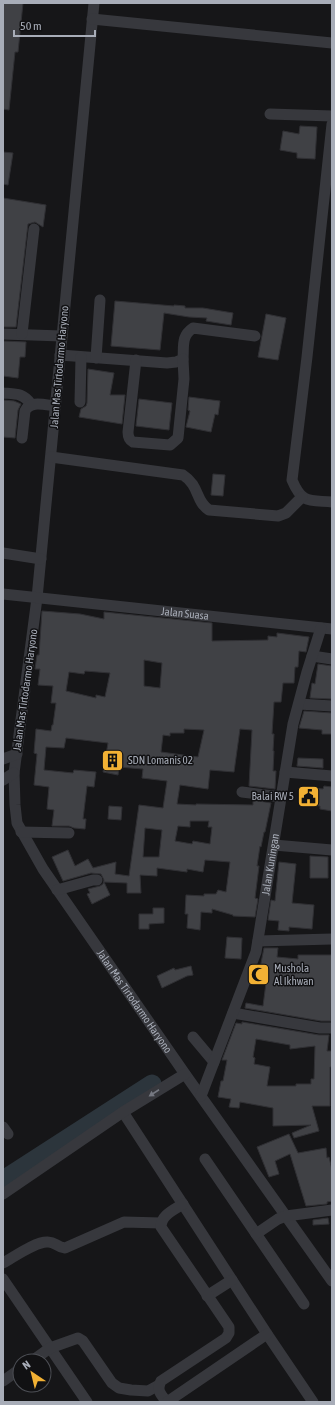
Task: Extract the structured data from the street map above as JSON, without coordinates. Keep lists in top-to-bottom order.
{
  "streets": {
    "street": ["Jalan Mas Tirtodarmo Haryono", "Jalan Suasa", "Jalan Kuningan"]
  },
  "crossings": [
    ["Jalan Mas Tirtodarmo Haryono", "Jalan Suasa"],
    ["Jalan Mas Tirtodarmo Haryono", "Jalan Kuningan"],
    ["Jalan Suasa", "Jalan Kuningan"]
  ],
  "places": {
    "building": ["SDN Lomanis 02"],
    "public building": ["Balai RW 5"],
    "mosque": ["Mushola Al Ikhwan"]
  },
  "scale_bar": "50 m",
  "north": "top left"
}
